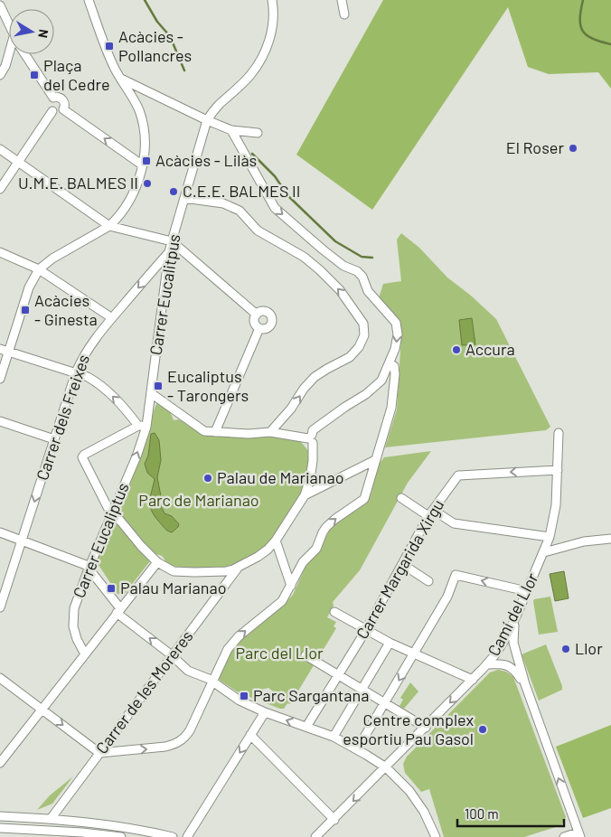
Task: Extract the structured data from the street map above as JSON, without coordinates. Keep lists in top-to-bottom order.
{
  "streets": {
    "street": [
      "Carrer Eucalitpus",
      "Carrer dels Freixes",
      "Carrer Eucaliptus",
      "Carrer Margarida Xirgu",
      "Camí del Llor",
      "Carrer de les Moreres"
    ]
  },
  "crossings": [
    ["Carrer Eucalitpus", "Carrer dels Freixes"],
    ["Carrer Eucalitpus", "Carrer Eucaliptus"],
    ["Carrer Margarida Xirgu", "Camí del Llor"]
  ],
  "one_way": ["Carrer dels Freixes", "Carrer Eucaliptus"],
  "parks": ["Parc de Marianao", "Parc del Llor"],
  "places": {
    "transit": [
      "Acàcies - Pollancres",
      "Plaça del Cedre",
      "Acàcies - Lilàs",
      "Acàcies - Ginesta",
      "Eucaliptus - Tarongers",
      "Palau Marianao",
      "Parc Sargantana"
    ],
    "other": [
      "El Roser",
      "U.M.E. BALMES II",
      "C.E.E. BALMES II",
      "Accura",
      "Palau de Marianao",
      "Llor",
      "Centre complex esportiu Pau Gasol"
    ]
  },
  "scale_bar": "100 m",
  "north": "right"
}
